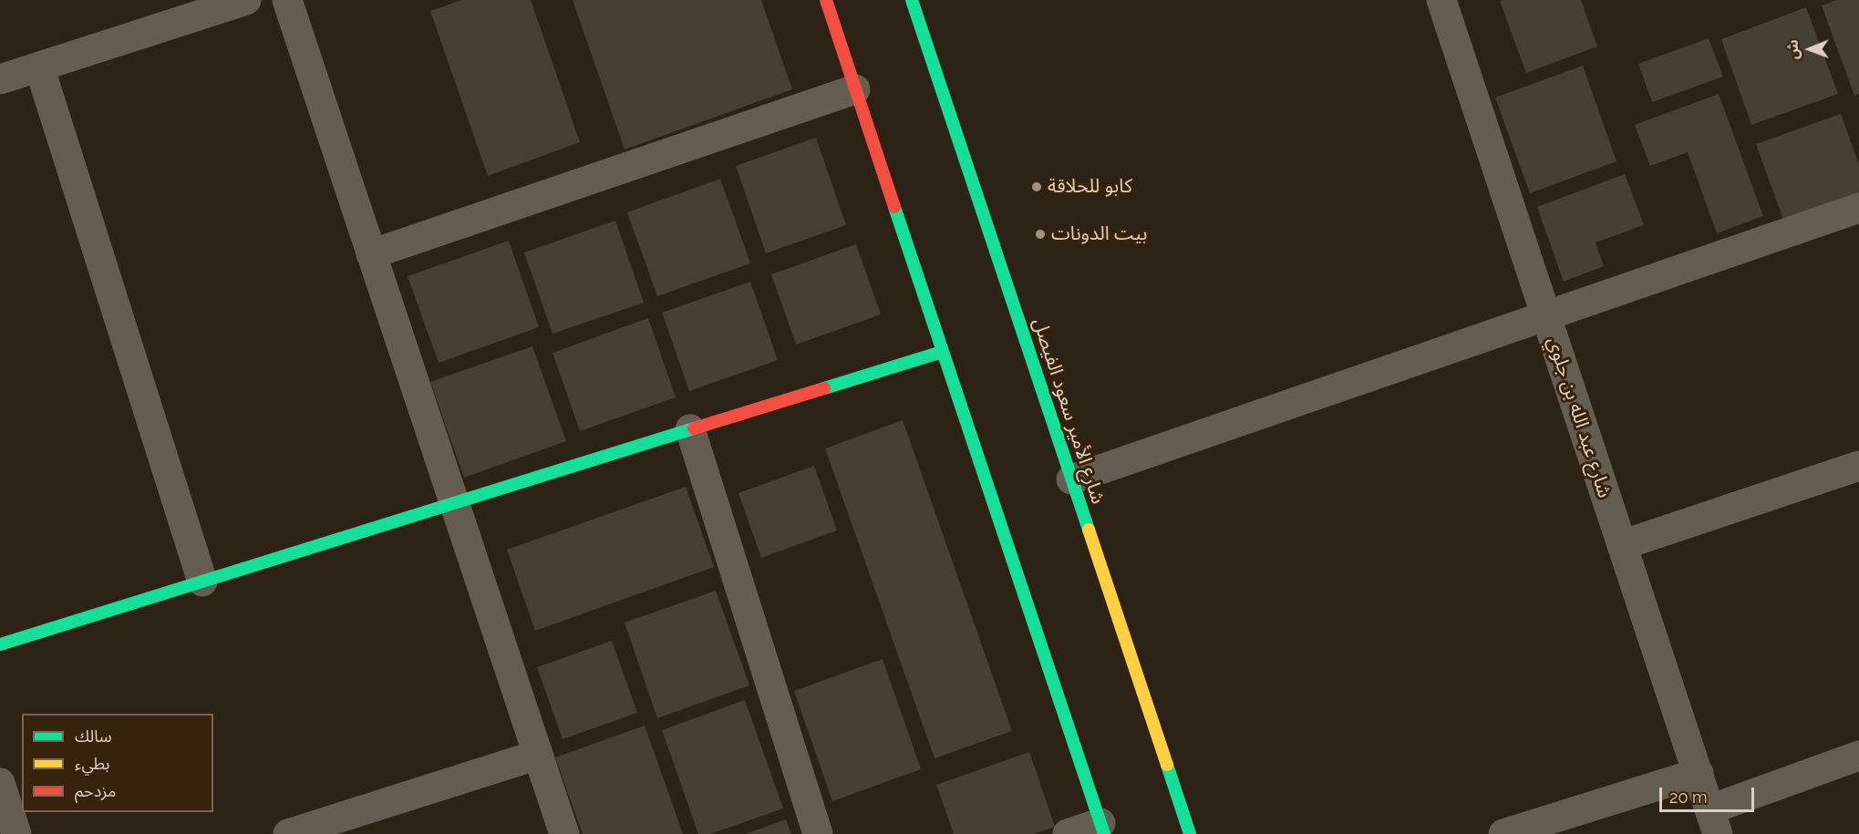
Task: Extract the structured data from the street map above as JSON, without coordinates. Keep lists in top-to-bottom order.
{
  "streets": {
    "main road": ["شارع الأمير سعود الفيصل"],
    "street": ["شارع عبد الله بن جلوي"]
  },
  "places": ["كابو للحلاقة", "بيت الدونات"],
  "legend": ["سالك", "بطيء", "مزدحم"],
  "scale_bar": "20 m",
  "north": "left"
}
